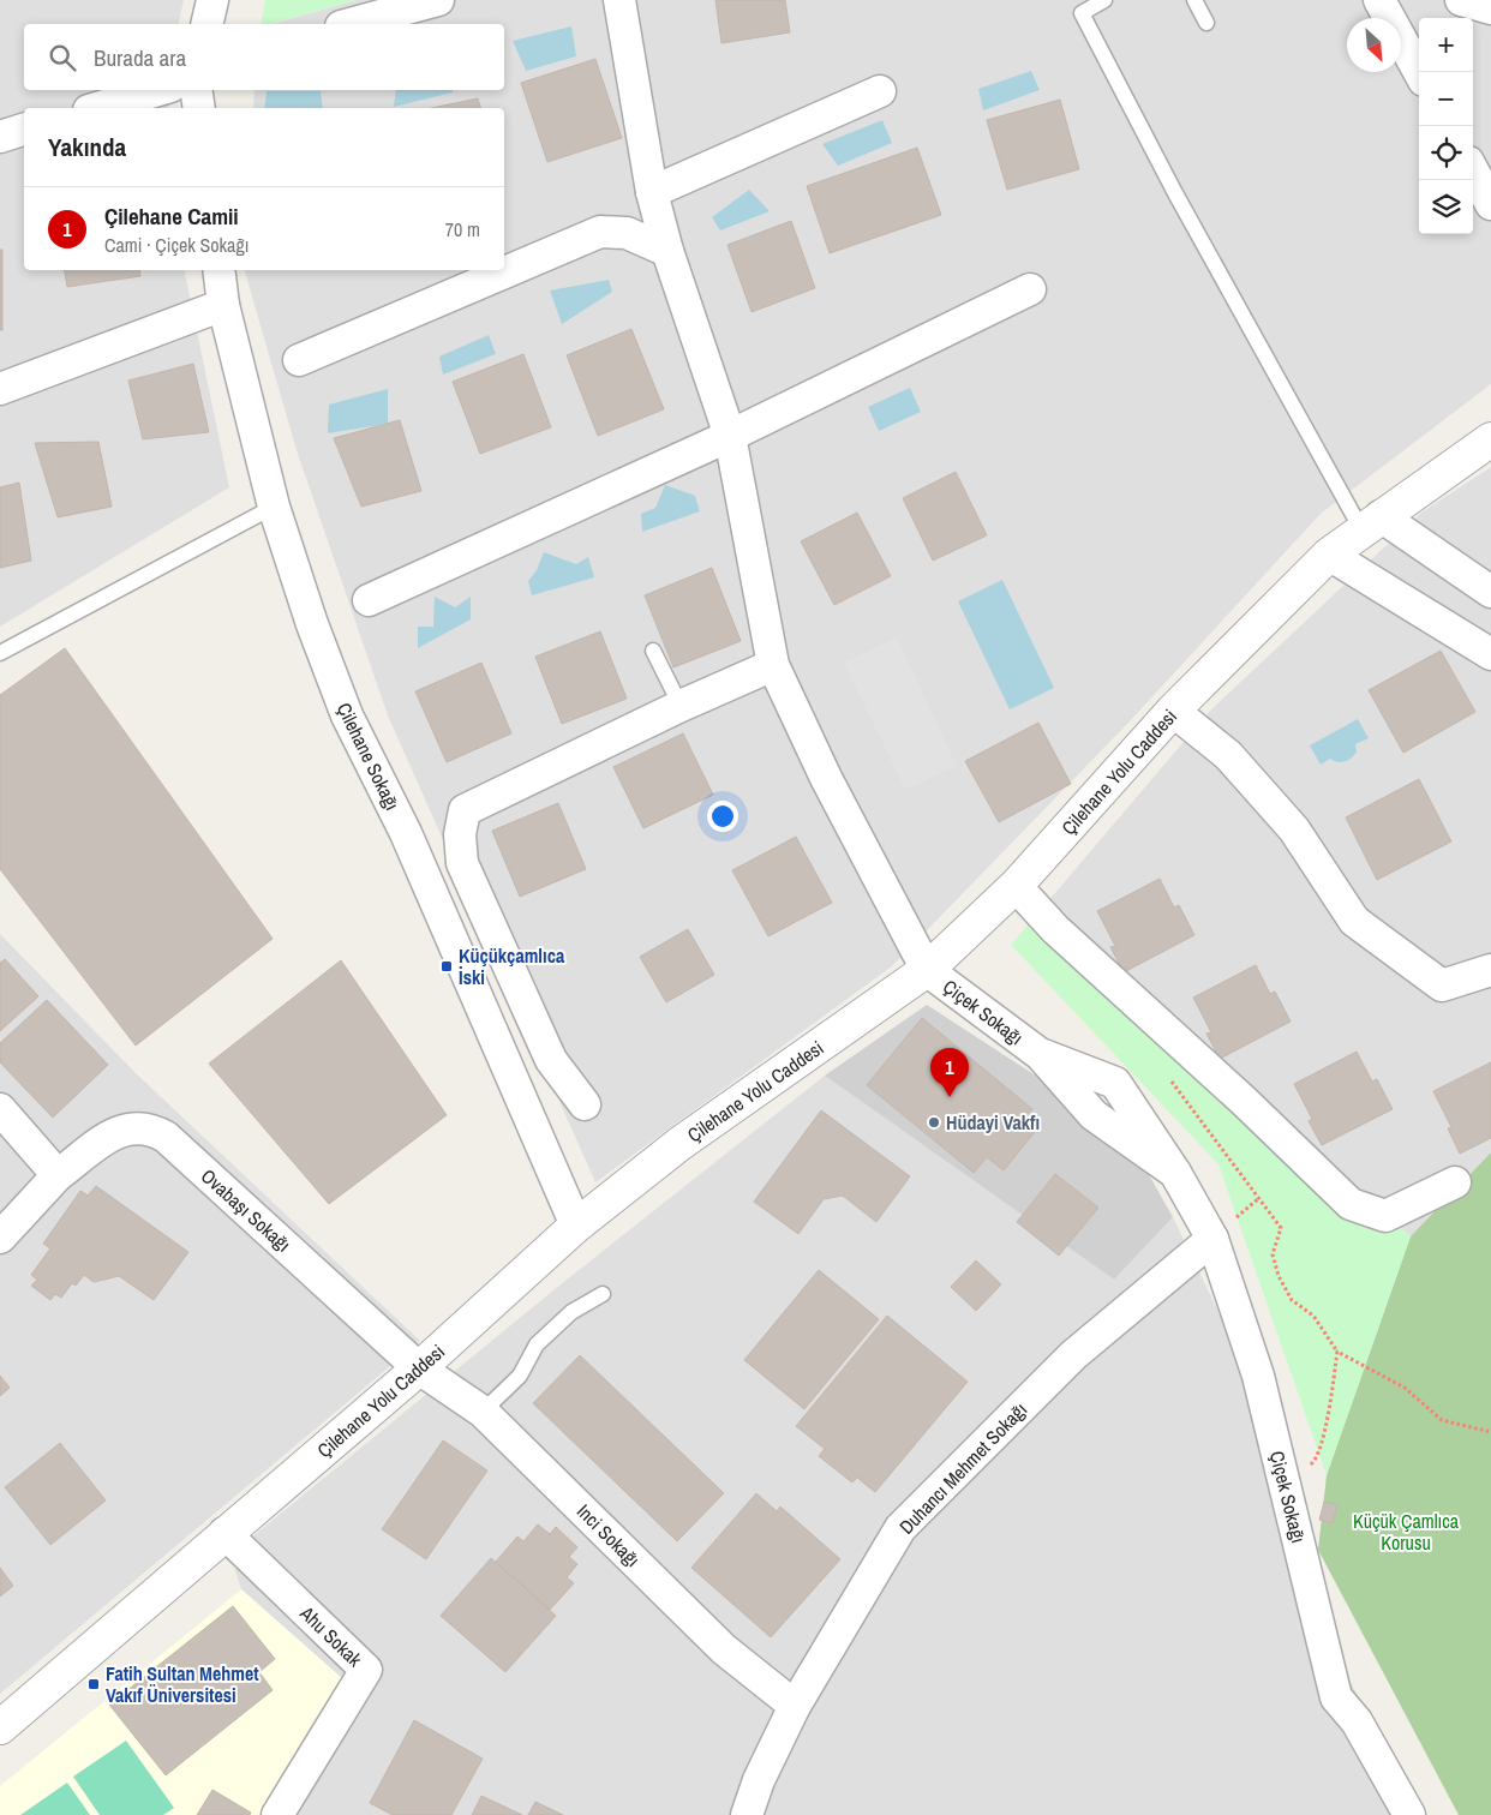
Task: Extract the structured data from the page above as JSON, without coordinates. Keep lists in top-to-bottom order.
{
  "streets": {
    "street": [
      "Çilehane Sokağı",
      "Çilehane Yolu Caddesi",
      "Çiçek Sokağı",
      "Ovabaşı Sokağı",
      "Duhancı Mehmet Sokağı",
      "Inci Sokağı",
      "Ahu Sokak"
    ]
  },
  "crossings": [
    ["Çilehane Sokağı", "Çilehane Yolu Caddesi"],
    ["Çilehane Yolu Caddesi", "Çiçek Sokağı"],
    ["Çilehane Yolu Caddesi", "Ovabaşı Sokağı"],
    ["Çilehane Yolu Caddesi", "Inci Sokağı"],
    ["Çilehane Yolu Caddesi", "Ahu Sokak"],
    ["Çiçek Sokağı", "Duhancı Mehmet Sokağı"],
    ["Ovabaşı Sokağı", "Inci Sokağı"],
    ["Duhancı Mehmet Sokağı", "Inci Sokağı"]
  ],
  "parks": ["Küçük Çamlıca Korusu"],
  "places": {
    "transit": ["Küçükçamlıca İski", "Fatih Sultan Mehmet Vakıf Üniversitesi"],
    "other": ["Hüdayi Vakfı"]
  },
  "north": "bottom right",
  "page": {
    "map_buttons": ["+", "−"],
    "search": "Burada ara",
    "heading": "Yakında",
    "list": [
      {
        "mark": "1",
        "name": "Çilehane Camii",
        "note": "Cami · Çiçek Sokağı",
        "value": "70 m"
      }
    ],
    "pins": "1"
  }
}
